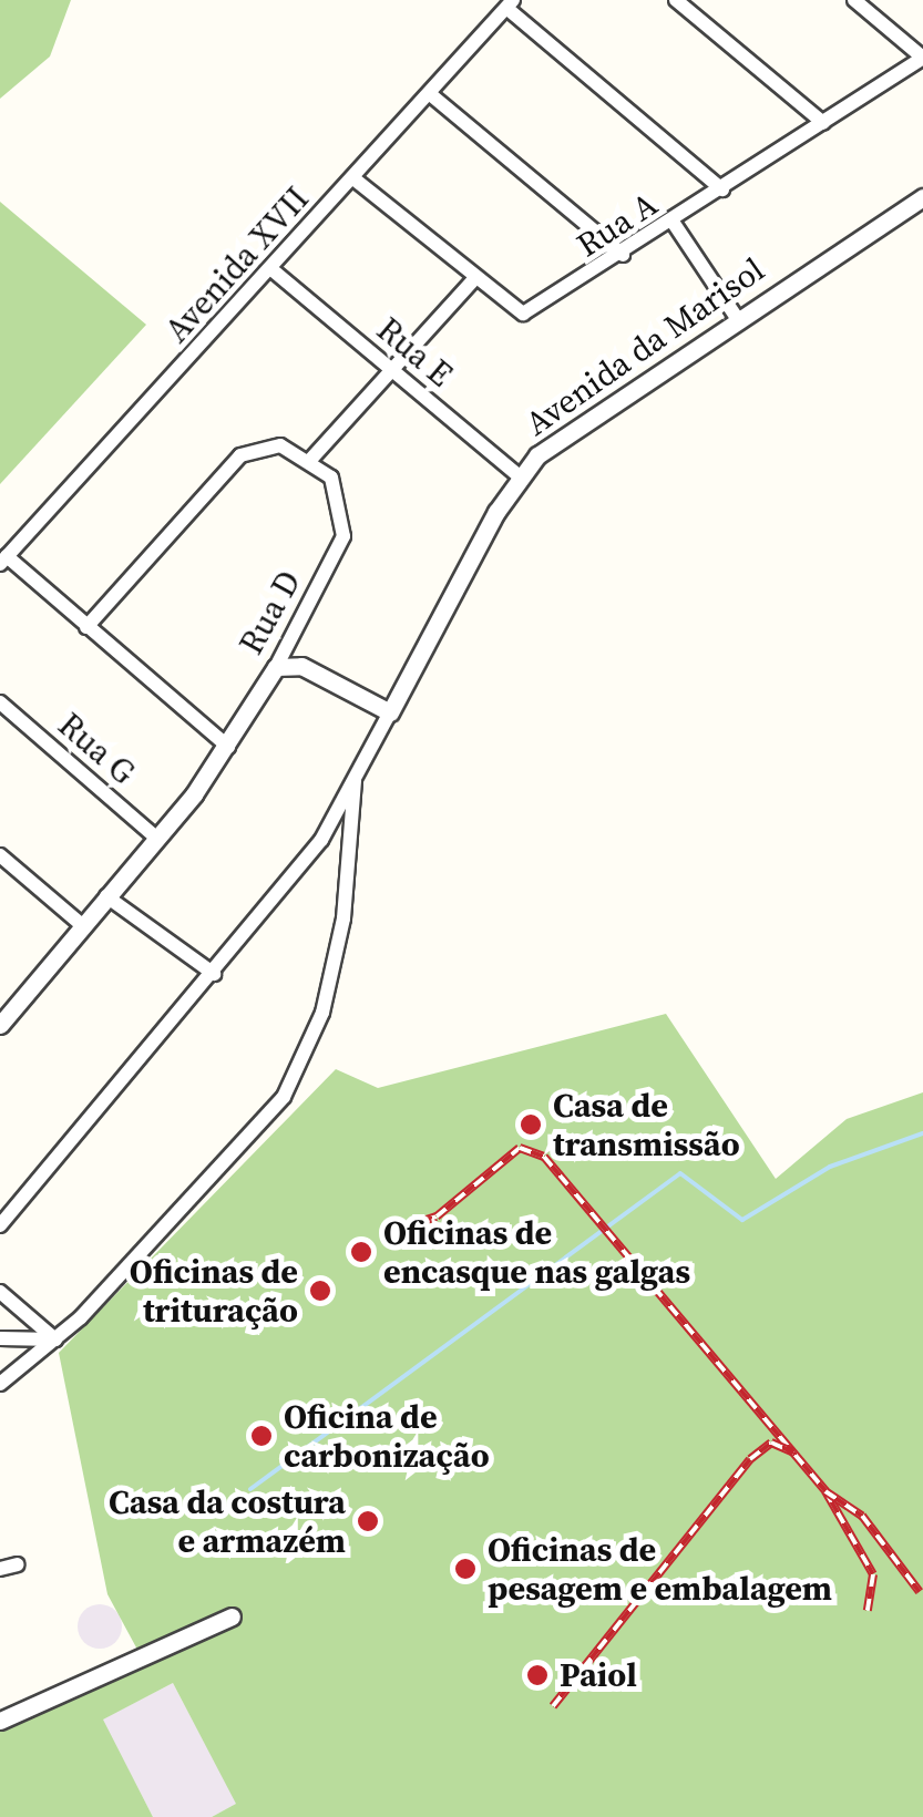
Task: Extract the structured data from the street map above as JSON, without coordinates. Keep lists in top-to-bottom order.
{
  "streets": {
    "street": [
      "Rua A",
      "Avenida XVII",
      "Avenida da Marisol",
      "Rua E",
      "Rua D",
      "Rua G"
    ]
  },
  "crossings": [
    ["Rua A", "Avenida XVII"],
    ["Avenida XVII", "Rua E"],
    ["Avenida da Marisol", "Rua E"],
    ["Rua D", "Rua G"]
  ],
  "places": [
    "Casa de transmissão",
    "Oficinas de encasque nas galgas",
    "Oficinas de trituração",
    "Oficina de carbonização",
    "Casa da costura e armazém",
    "Oficinas de pesagem e embalagem",
    "Paiol"
  ]
}
